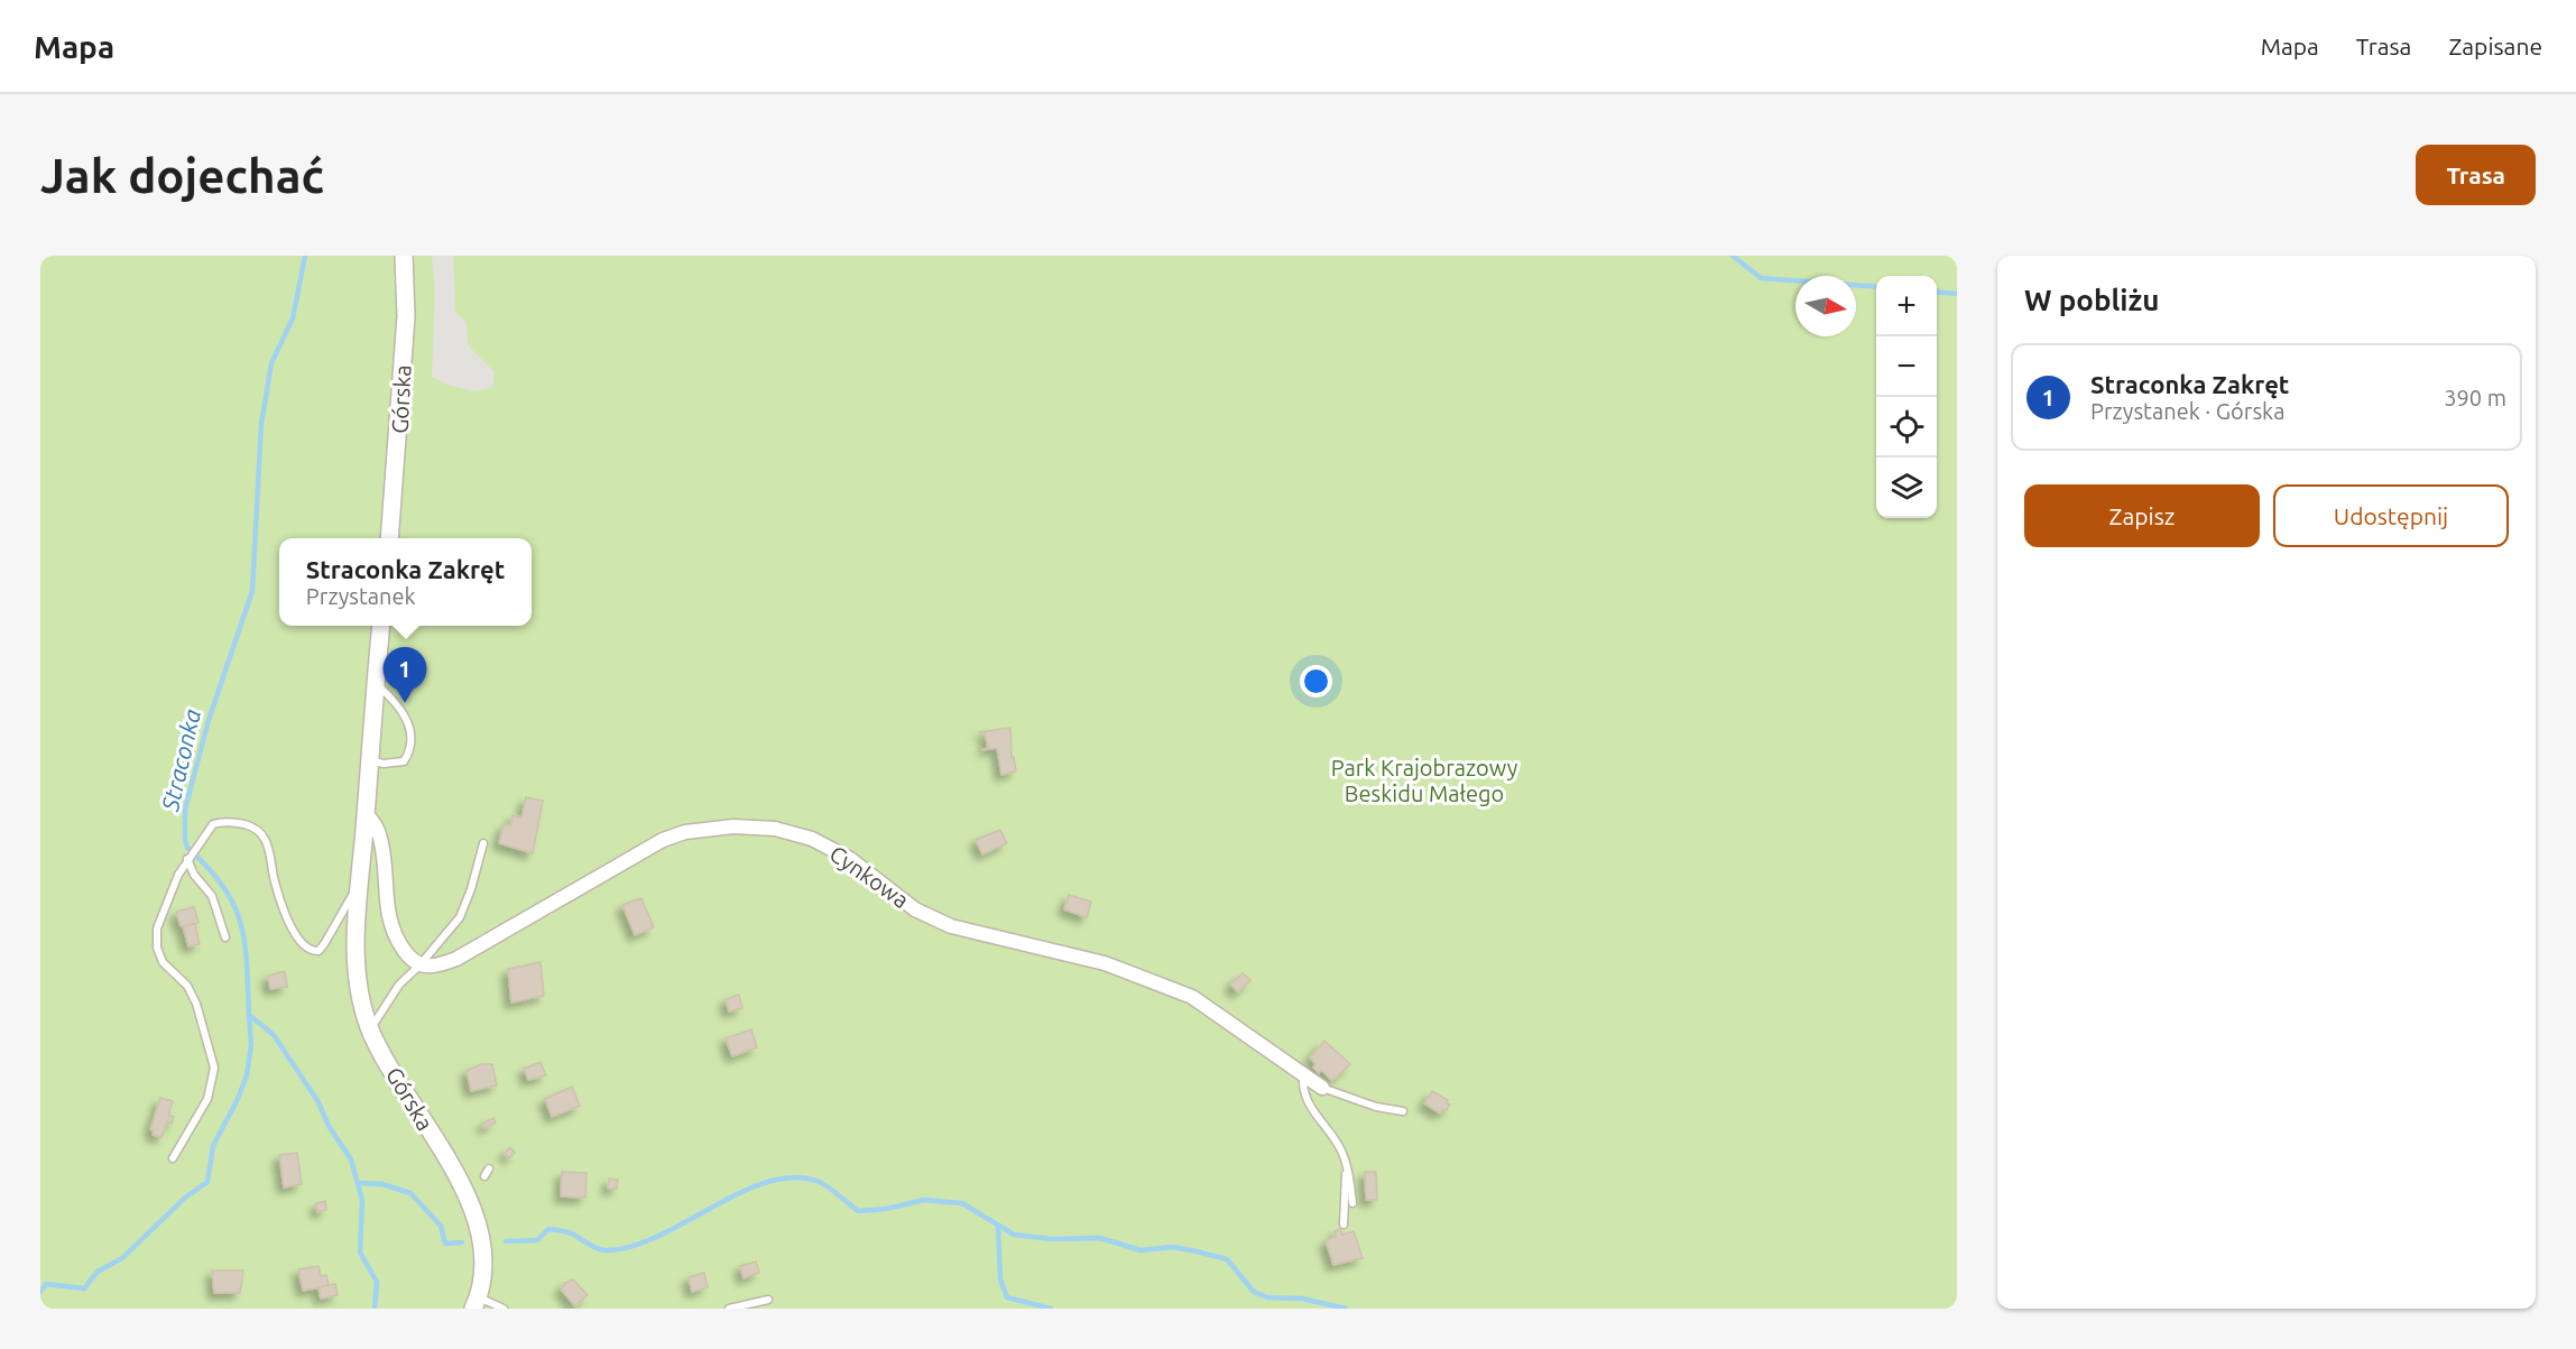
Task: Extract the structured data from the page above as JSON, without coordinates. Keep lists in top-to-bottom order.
{
  "streets": {
    "street": ["Górska", "Cynkowa"]
  },
  "water": ["Straconka"],
  "parks": ["Park Krajobrazowy Beskidu Małego"],
  "north": "right",
  "page": {
    "header": "Mapa",
    "nav": ["Mapa", "Trasa", "Zapisane"],
    "buttons": [
      "Trasa",
      ["Zapisz", "Udostępnij"]
    ],
    "title": "Jak dojechać",
    "heading": "W pobliżu",
    "map_buttons": ["+", "−"],
    "list": [
      {
        "mark": "1",
        "name": "Straconka Zakręt",
        "note": "Przystanek · Górska",
        "value": "390 m"
      }
    ],
    "popup": ["Straconka Zakręt", "Przystanek"],
    "pins": "1"
  }
}
